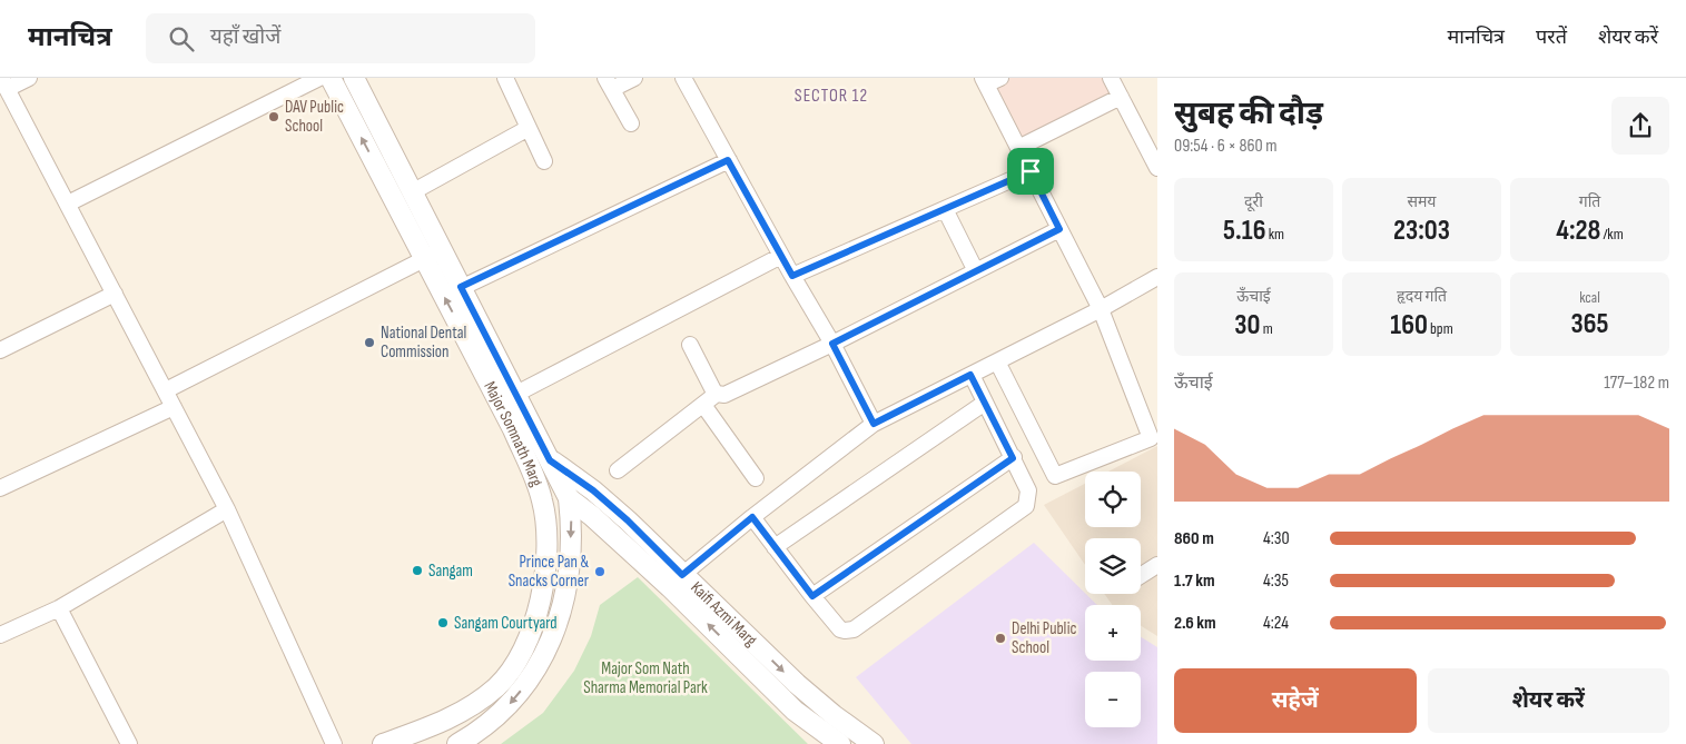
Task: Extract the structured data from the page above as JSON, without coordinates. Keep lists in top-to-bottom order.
{
  "streets": {
    "street": ["Major Somnath Marg", "Kaifi Azmi Marg"]
  },
  "crossings": [
    ["Major Somnath Marg", "Kaifi Azmi Marg"]
  ],
  "districts": ["SECTOR 12"],
  "parks": ["Major Som Nath Sharma Memorial Park"],
  "places": [
    "DAV Public School",
    "National Dental Commission",
    "Sangam",
    "Prince Pan & Snacks Corner",
    "Sangam Courtyard",
    "Delhi Public School"
  ],
  "page": {
    "header": "मानचित्र",
    "search": "यहाँ खोजें",
    "nav": ["मानचित्र", "परतें", "शेयर करें"],
    "heading": ["सुबह की दौड़", "09:54 · 6 × 860 m"],
    "stats": [
      ["दूरी", "5.16 km"],
      ["समय", "23:03"],
      ["गति", "4:28 /km"],
      ["ऊँचाई", "30 m"],
      ["हृदय गति", "160 bpm"],
      ["kcal", "365"]
    ],
    "chart": ["ऊँचाई", "177–182 m"],
    "map_buttons": ["+", "−"],
    "list": [
      {
        "name": "860 m",
        "note": "4:30"
      },
      {
        "name": "1.7 km",
        "note": "4:35"
      },
      {
        "name": "2.6 km",
        "note": "4:24"
      }
    ],
    "buttons": ["सहेजें", "शेयर करें"]
  }
}
